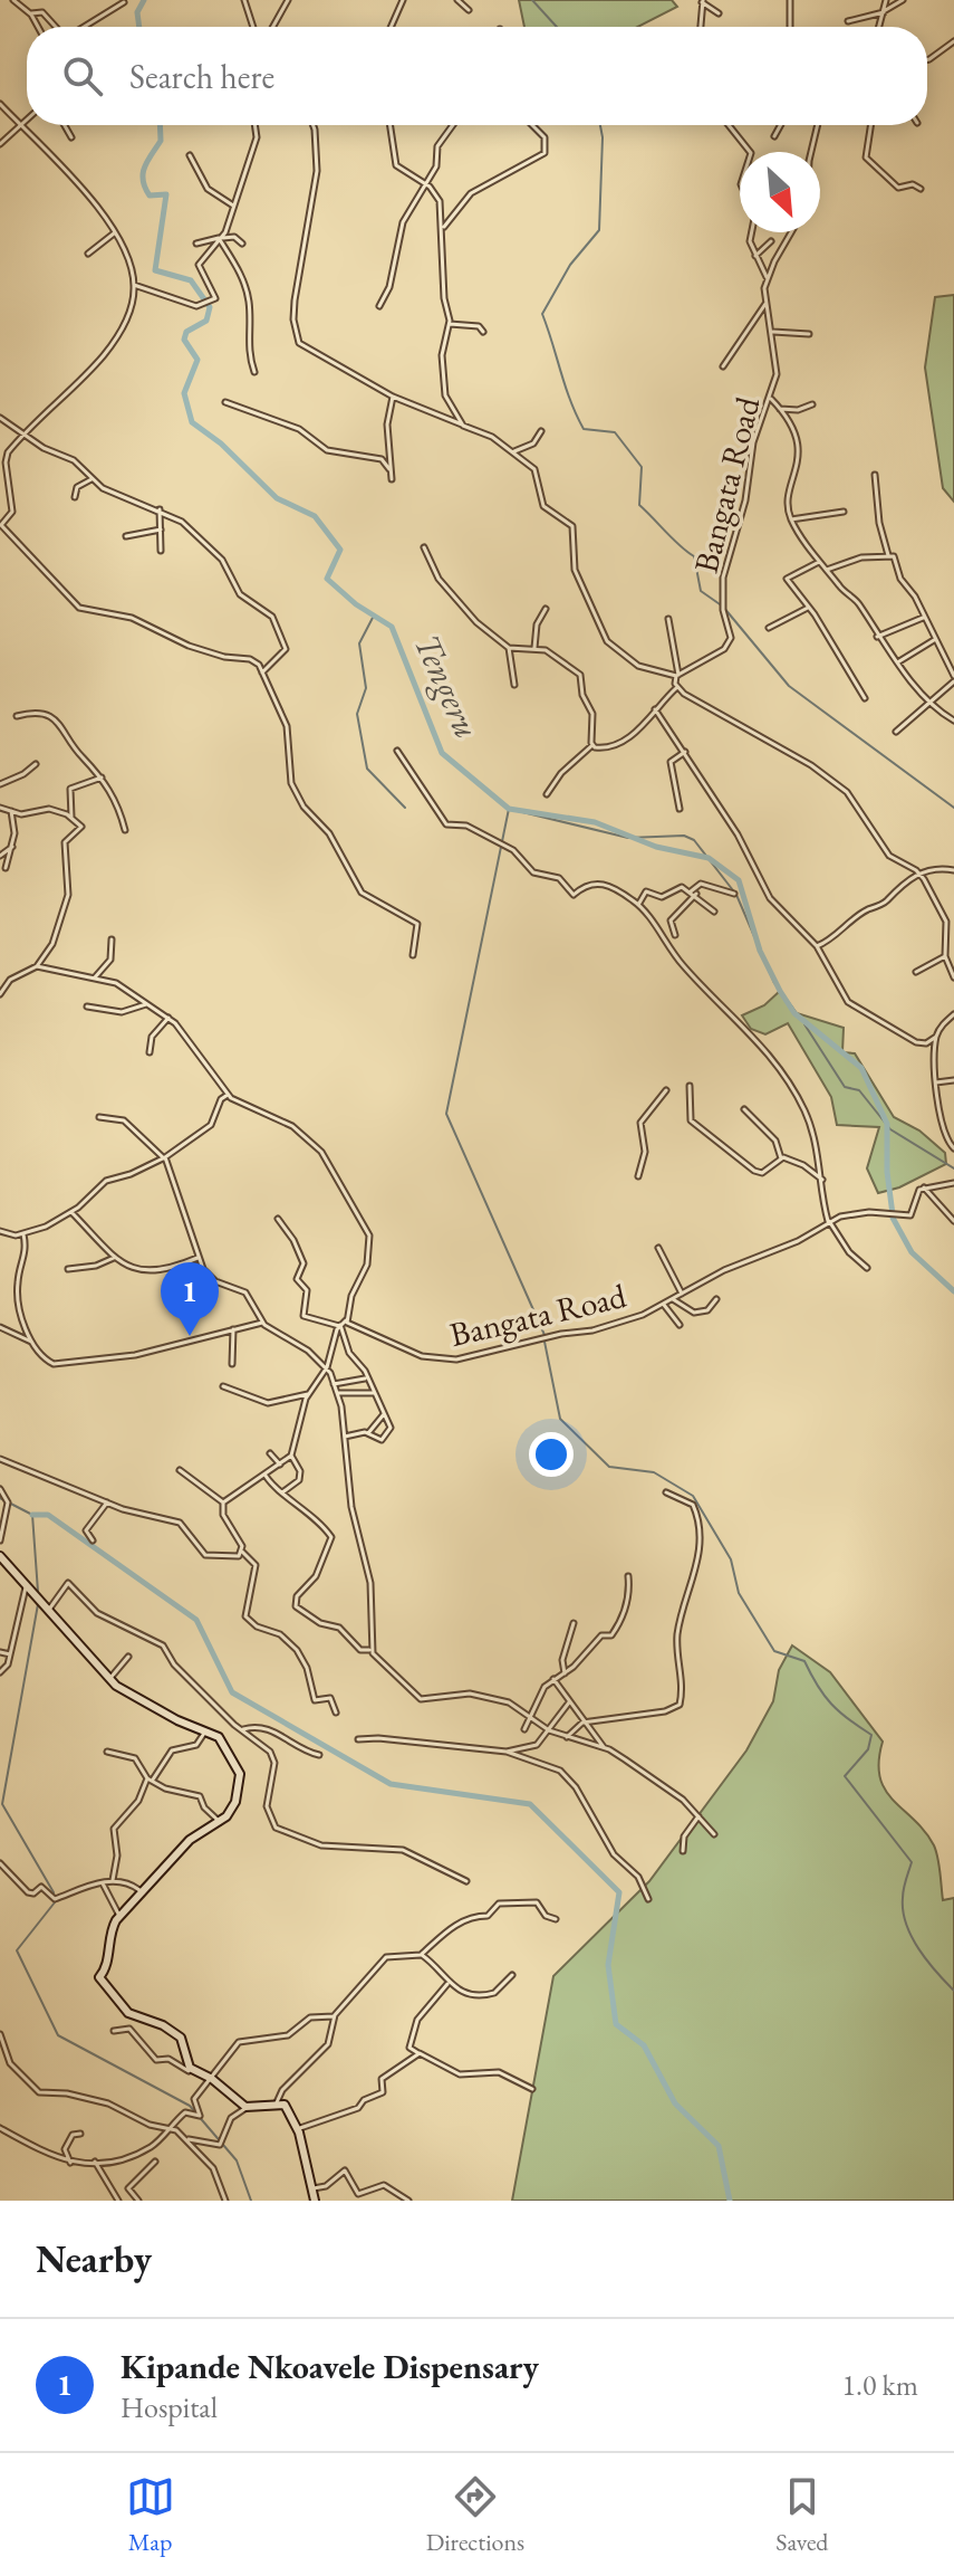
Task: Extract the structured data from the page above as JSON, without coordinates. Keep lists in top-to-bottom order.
{
  "streets": {
    "street": ["Bangata Road"]
  },
  "water": ["Tengeru"],
  "north": "bottom right",
  "page": {
    "search": "Search here",
    "pins": "1",
    "heading": "Nearby",
    "list": [
      {
        "mark": "1",
        "name": "Kipande Nkoavele Dispensary",
        "note": "Hospital",
        "value": "1.0 km"
      }
    ],
    "nav": ["Map", "Directions", "Saved"]
  }
}
